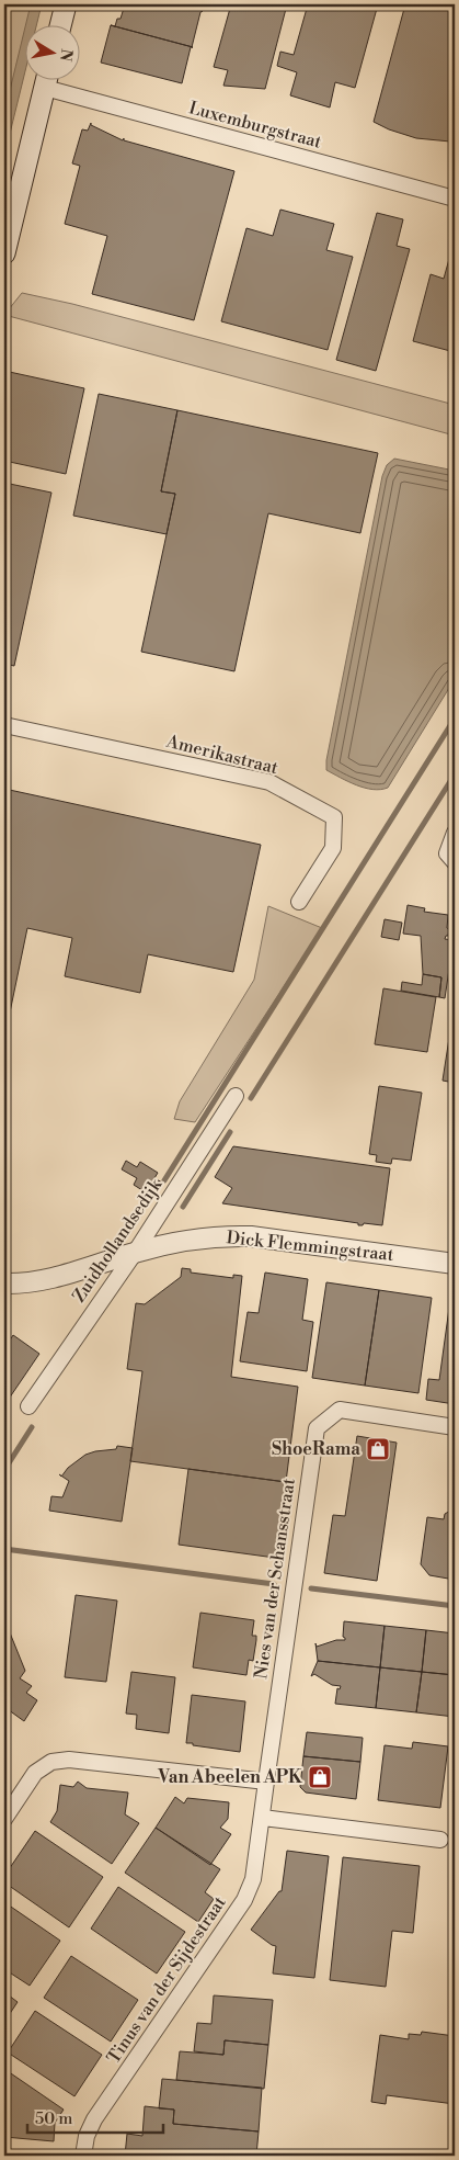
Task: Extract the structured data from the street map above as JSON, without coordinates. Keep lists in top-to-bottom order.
{
  "streets": {
    "street": [
      "Luxemburgstraat",
      "Amerikastraat",
      "Zuidhollandsedijk",
      "Dick Flemmingstraat",
      "Nies van der Schansstraat",
      "Tinus van der Sijdestraat"
    ]
  },
  "crossings": [
    ["Zuidhollandsedijk", "Dick Flemmingstraat"],
    ["Nies van der Schansstraat", "Tinus van der Sijdestraat"]
  ],
  "places": {
    "shop": ["ShoeRama", "Van Abeelen APK"]
  },
  "scale_bar": "50 m",
  "north": "right"
}
